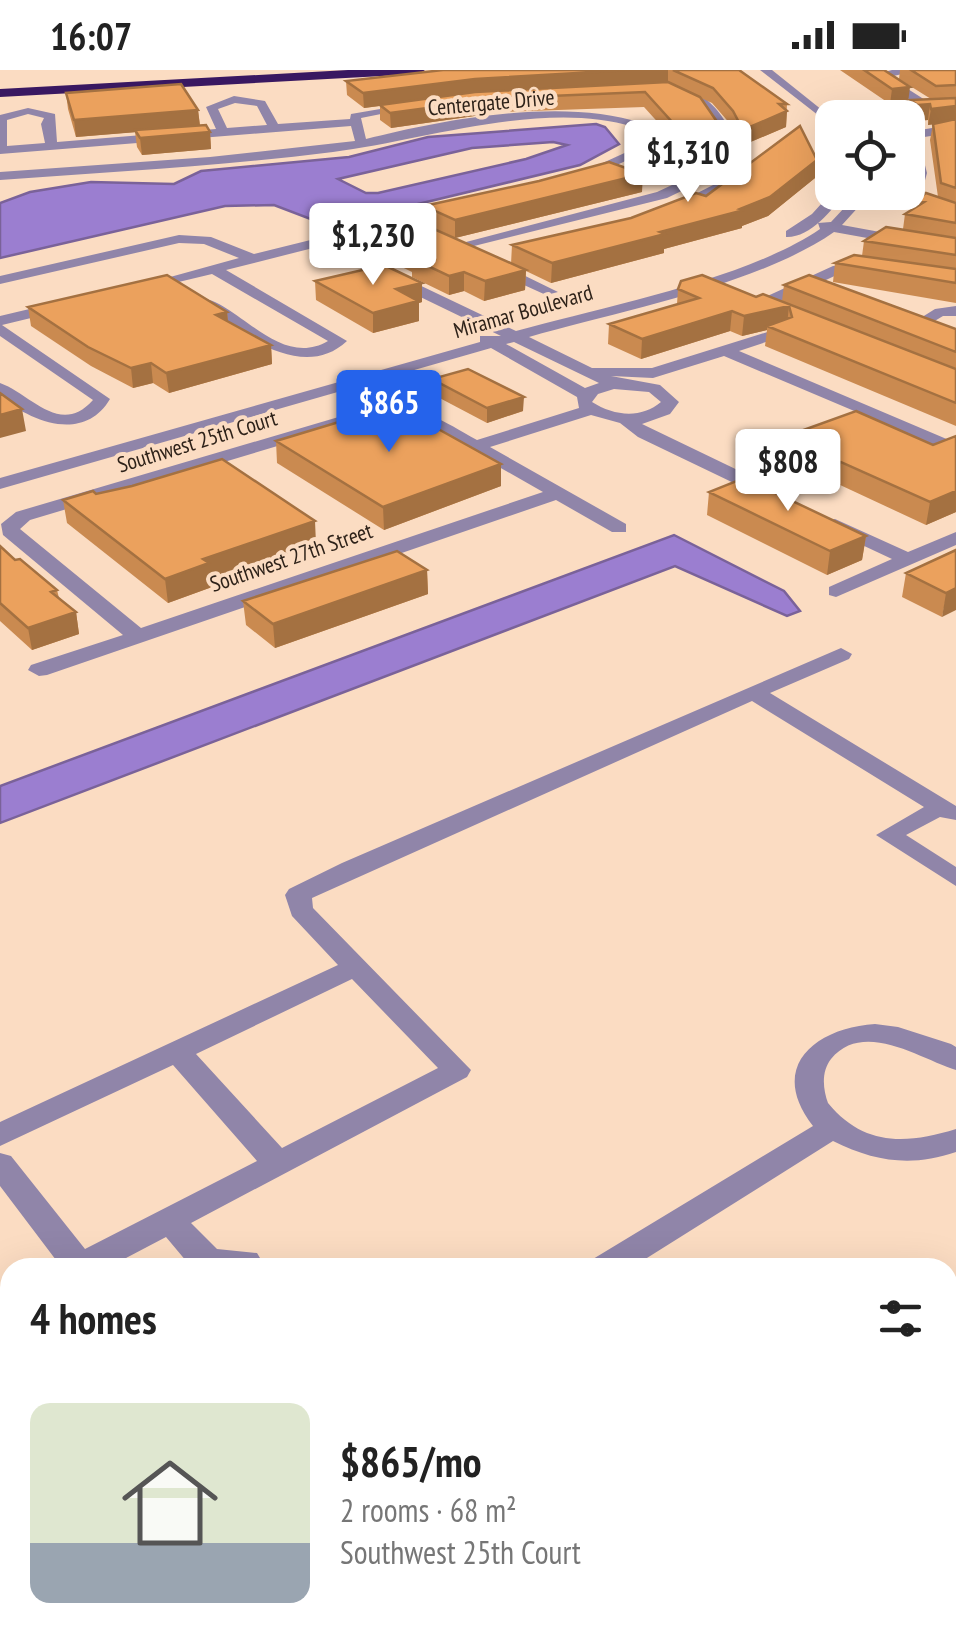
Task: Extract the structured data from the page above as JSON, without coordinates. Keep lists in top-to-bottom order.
{
  "streets": {
    "street": [
      "Centergate Drive",
      "Miramar Boulevard",
      "Southwest 25th Court",
      "Southwest 27th Street"
    ]
  },
  "crossings": [
    ["Southwest 25th Court", "Southwest 27th Street"]
  ],
  "page": {
    "status": "16:07",
    "price": [
      "$1,310",
      "$1,230",
      "$865",
      "$808"
    ],
    "heading": "4 homes",
    "list": [
      {
        "name": "$865/mo",
        "note": "2 rooms · 68 m² · Southwest 25th Court"
      }
    ]
  }
}
